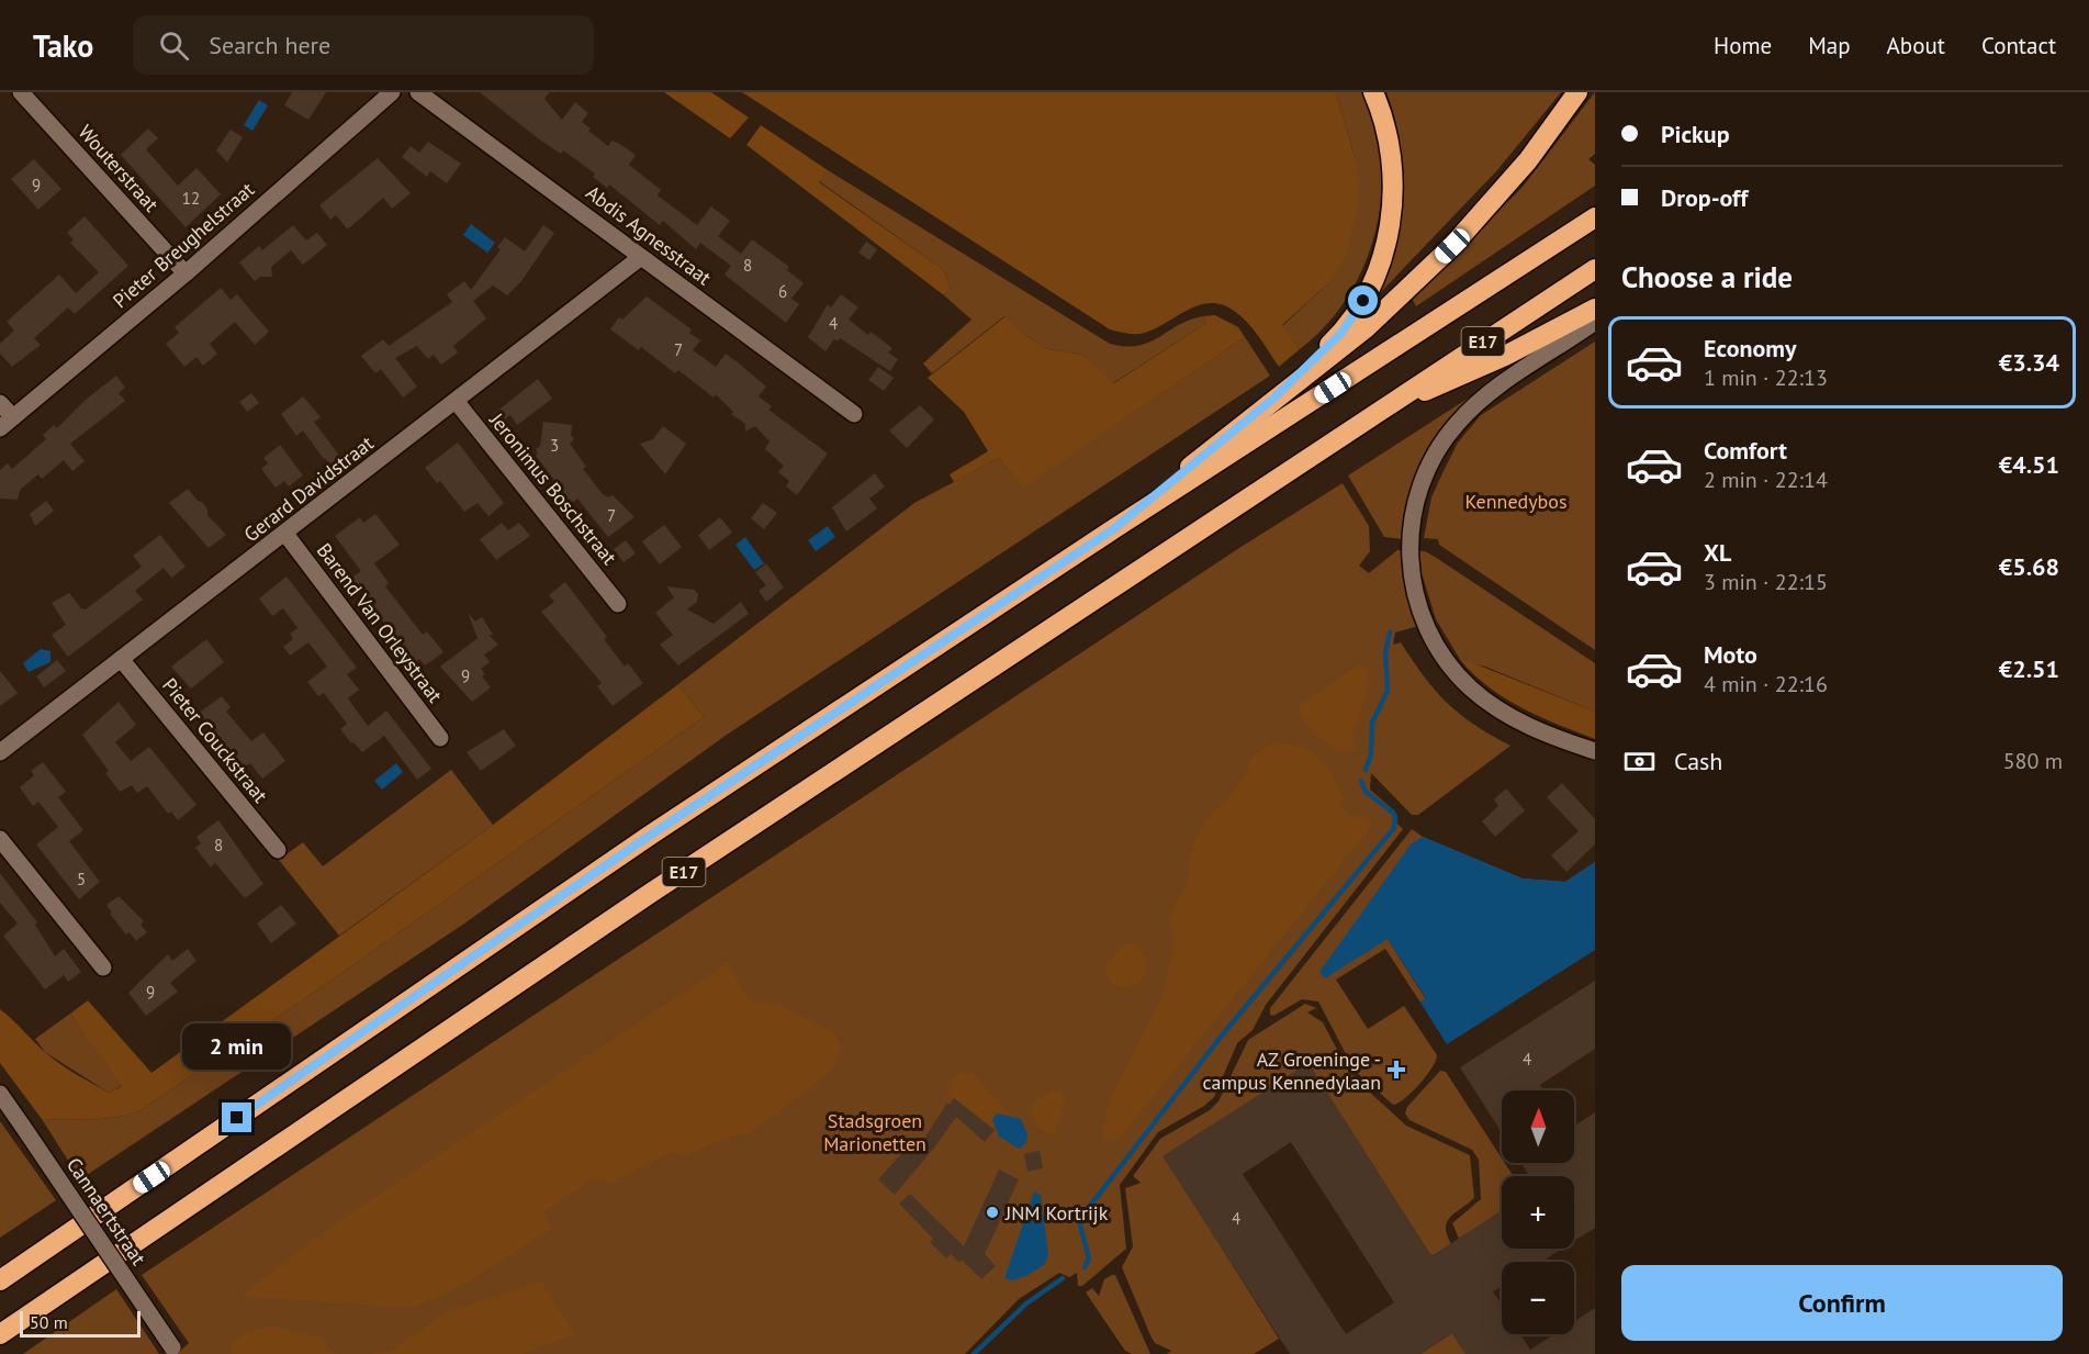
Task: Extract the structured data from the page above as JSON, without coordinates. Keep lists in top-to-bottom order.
{
  "streets": {
    "highway": ["E17"],
    "street": [
      "Wouterstraat",
      "Abdis Agnesstraat",
      "Pieter Breughelstraat",
      "Gerard Davidstraat",
      "Jeronimus Boschstraat",
      "Barend Van Orleystraat",
      "Pieter Couckstraat",
      "Cannaertstraat"
    ]
  },
  "crossings": [
    ["Wouterstraat", "Pieter Breughelstraat"],
    ["Abdis Agnesstraat", "Gerard Davidstraat"],
    ["Gerard Davidstraat", "Jeronimus Boschstraat"],
    ["Gerard Davidstraat", "Barend Van Orleystraat"],
    ["Gerard Davidstraat", "Pieter Couckstraat"]
  ],
  "parks": ["Kennedybos", "Stadsgroen Marionetten"],
  "places": {
    "health": ["AZ Groeninge - campus Kennedylaan"],
    "other": ["JNM Kortrijk"]
  },
  "house_numbers": [
    "9",
    "12",
    "8",
    "6",
    "4",
    "7",
    "3",
    "7",
    "9",
    "8",
    "5",
    "9",
    "4",
    "4"
  ],
  "scale_bar": "50 m",
  "north": "top",
  "page": {
    "header": "Tako",
    "search": "Search here",
    "nav": [
      "Home",
      "Map",
      "About",
      "Contact"
    ],
    "banner": ["Pickup", "Drop-off"],
    "heading": "Choose a ride",
    "list": [
      {
        "name": "Economy",
        "note": "1 min · 22:13",
        "value": "€3.34"
      },
      {
        "name": "Comfort",
        "note": "2 min · 22:14",
        "value": "€4.51"
      },
      {
        "name": "XL",
        "note": "3 min · 22:15",
        "value": "€5.68"
      },
      {
        "name": "Moto",
        "note": "4 min · 22:16",
        "value": "€2.51"
      }
    ],
    "pay": ["Cash", "580 m"],
    "bubble": "2 min",
    "map_buttons": ["+", "−"],
    "buttons": "Confirm",
    "scale": "50 m"
  }
}
